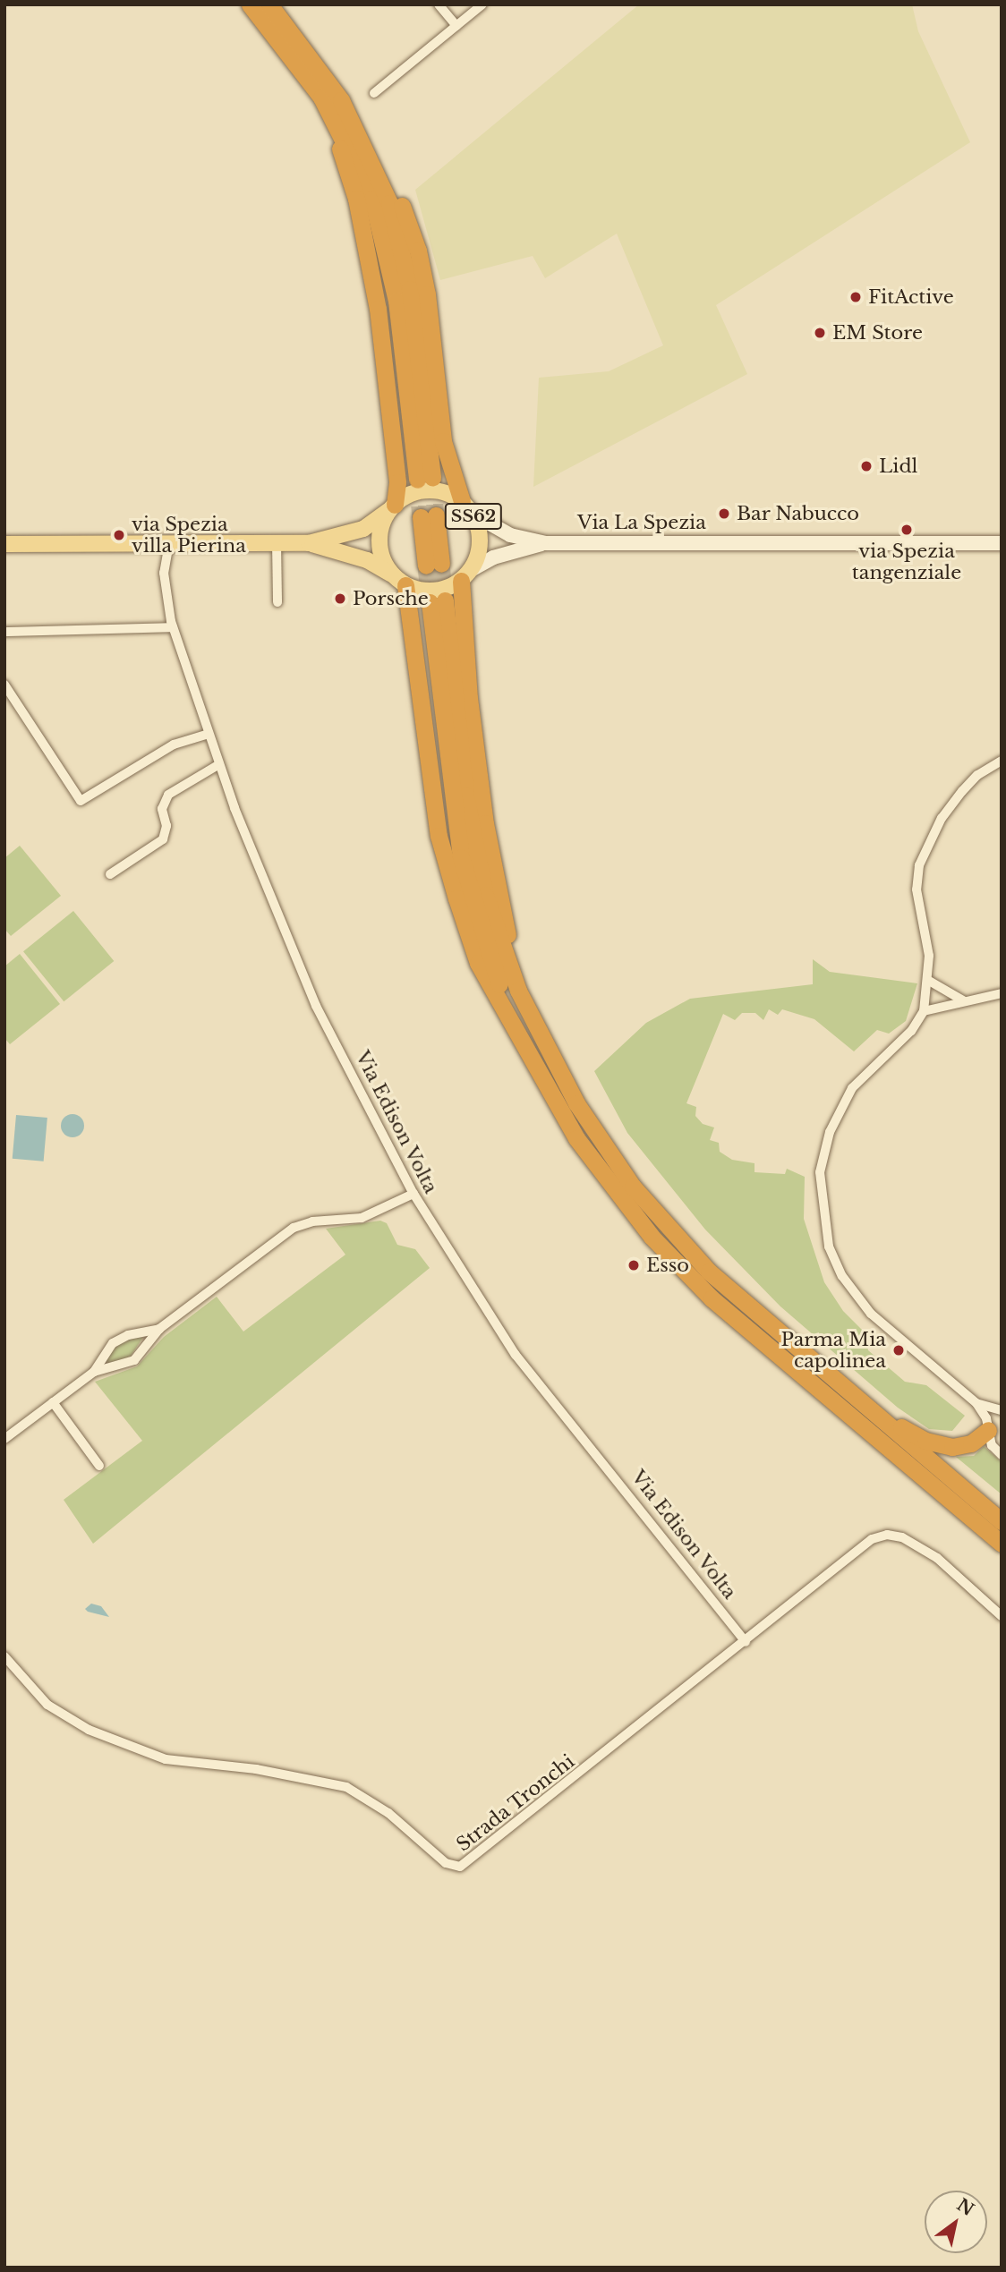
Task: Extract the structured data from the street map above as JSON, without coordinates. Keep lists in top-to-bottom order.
{
  "streets": {
    "main road": ["SS62", "Via La Spezia"],
    "street": ["Via Edison Volta", "Strada Tronchi"]
  },
  "crossings": [
    ["SS62", "Via La Spezia"],
    ["Via La Spezia", "Via Edison Volta"],
    ["Via Edison Volta", "Strada Tronchi"]
  ],
  "places": [
    "FitActive",
    "EM Store",
    "Lidl",
    "Bar Nabucco",
    "via Spezia tangenziale",
    "via Spezia villa Pierina",
    "Porsche",
    "Esso",
    "Parma Mia capolinea"
  ],
  "north": "top right"
}
